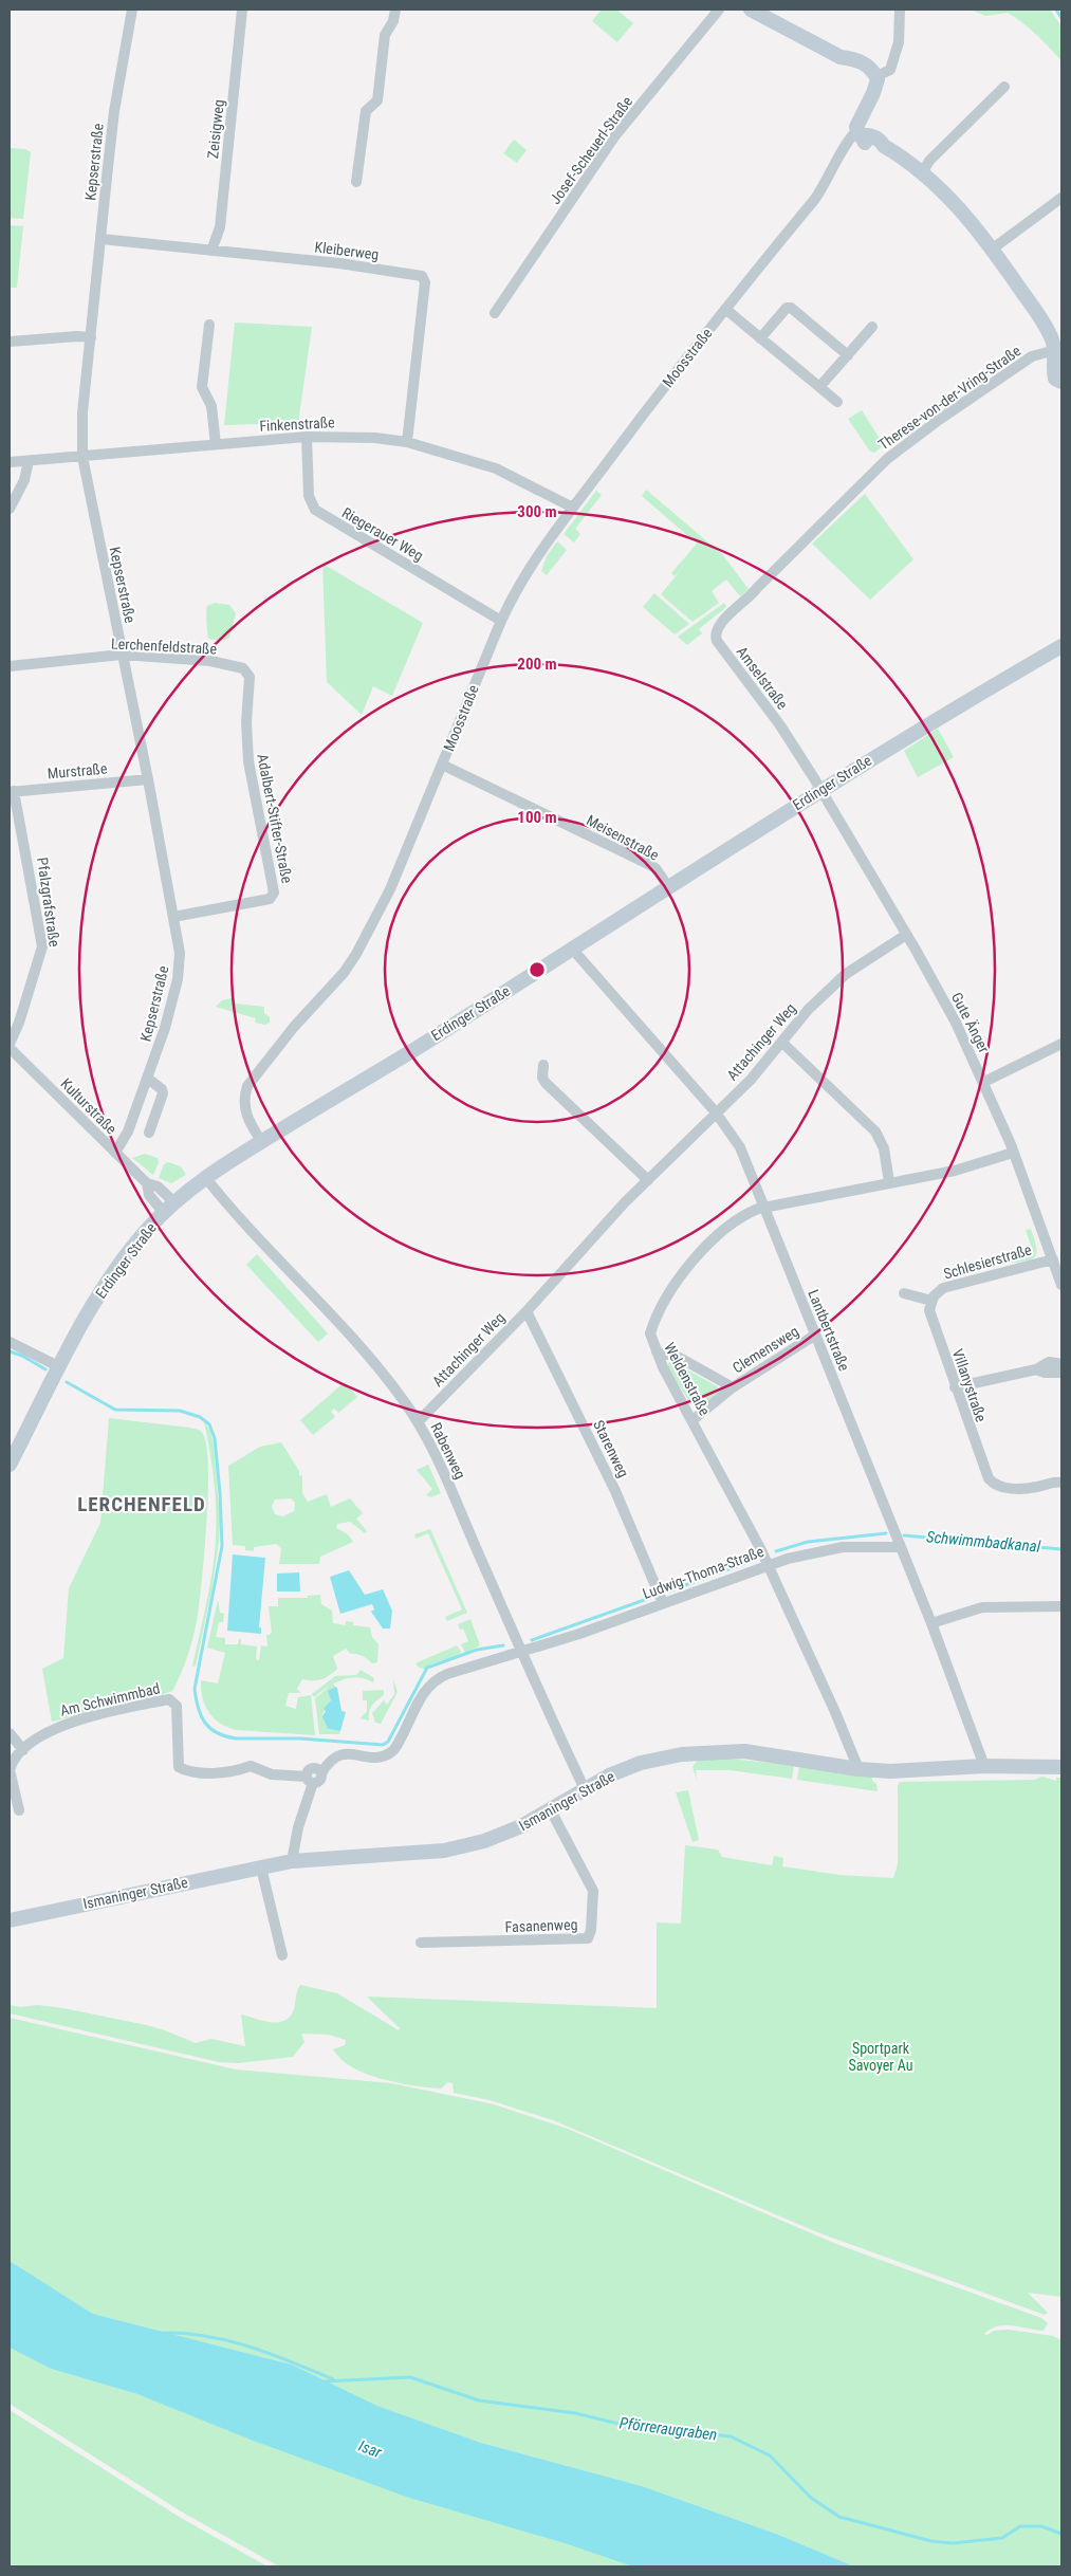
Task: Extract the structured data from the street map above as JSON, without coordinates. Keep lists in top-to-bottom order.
{
  "streets": {
    "street": [
      "Zeisigweg",
      "Josef-Scheuerl-Straße",
      "Kepserstraße",
      "Kleiberweg",
      "Moosstraße",
      "Therese-von-der-Vring-Straße",
      "Finkenstraße",
      "Riegerauer Weg",
      "Lerchenfeldstraße",
      "Amselstraße",
      "Murstraße",
      "Erdinger Straße",
      "Adalbert-Stifter-Straße",
      "Meisenstraße",
      "Pfalzgrafstraße",
      "Gute Änger",
      "Attachinger Weg",
      "Kulturstraße",
      "Schlesierstraße",
      "Lantbertstraße",
      "Clemensweg",
      "Weldenstraße",
      "Villanystraße",
      "Starenweg",
      "Rabenweg",
      "Ludwig-Thoma-Straße",
      "Am Schwimmbad",
      "Ismaninger Straße",
      "Fasanenweg"
    ]
  },
  "crossings": [
    ["Zeisigweg", "Kleiberweg"],
    ["Kepserstraße", "Kleiberweg"],
    ["Kepserstraße", "Finkenstraße"],
    ["Kepserstraße", "Lerchenfeldstraße"],
    ["Kepserstraße", "Murstraße"],
    ["Kepserstraße", "Adalbert-Stifter-Straße"],
    ["Kepserstraße", "Kulturstraße"],
    ["Kleiberweg", "Finkenstraße"],
    ["Moosstraße", "Finkenstraße"],
    ["Moosstraße", "Riegerauer Weg"],
    ["Moosstraße", "Erdinger Straße"],
    ["Moosstraße", "Meisenstraße"],
    ["Therese-von-der-Vring-Straße", "Amselstraße"],
    ["Finkenstraße", "Riegerauer Weg"],
    ["Lerchenfeldstraße", "Adalbert-Stifter-Straße"],
    ["Amselstraße", "Erdinger Straße"],
    ["Amselstraße", "Gute Änger"],
    ["Murstraße", "Pfalzgrafstraße"],
    ["Erdinger Straße", "Meisenstraße"],
    ["Erdinger Straße", "Gute Änger"],
    ["Erdinger Straße", "Kulturstraße"],
    ["Erdinger Straße", "Lantbertstraße"],
    ["Erdinger Straße", "Rabenweg"],
    ["Gute Änger", "Attachinger Weg"],
    ["Gute Änger", "Schlesierstraße"],
    ["Gute Änger", "Weldenstraße"],
    ["Attachinger Weg", "Lantbertstraße"],
    ["Attachinger Weg", "Starenweg"],
    ["Attachinger Weg", "Rabenweg"],
    ["Schlesierstraße", "Villanystraße"],
    ["Lantbertstraße", "Clemensweg"],
    ["Lantbertstraße", "Weldenstraße"],
    ["Lantbertstraße", "Ludwig-Thoma-Straße"],
    ["Lantbertstraße", "Ismaninger Straße"],
    ["Clemensweg", "Weldenstraße"],
    ["Weldenstraße", "Ludwig-Thoma-Straße"],
    ["Weldenstraße", "Ismaninger Straße"],
    ["Starenweg", "Ludwig-Thoma-Straße"],
    ["Rabenweg", "Ludwig-Thoma-Straße"],
    ["Rabenweg", "Ismaninger Straße"],
    ["Ismaninger Straße", "Fasanenweg"]
  ],
  "districts": ["LERCHENFELD"],
  "water": ["Schwimmbadkanal", "Pförreraugraben", "Isar"],
  "parks": ["Sportpark Savoyer Au"],
  "rings": ["300 m", "200 m", "100 m"]
}
